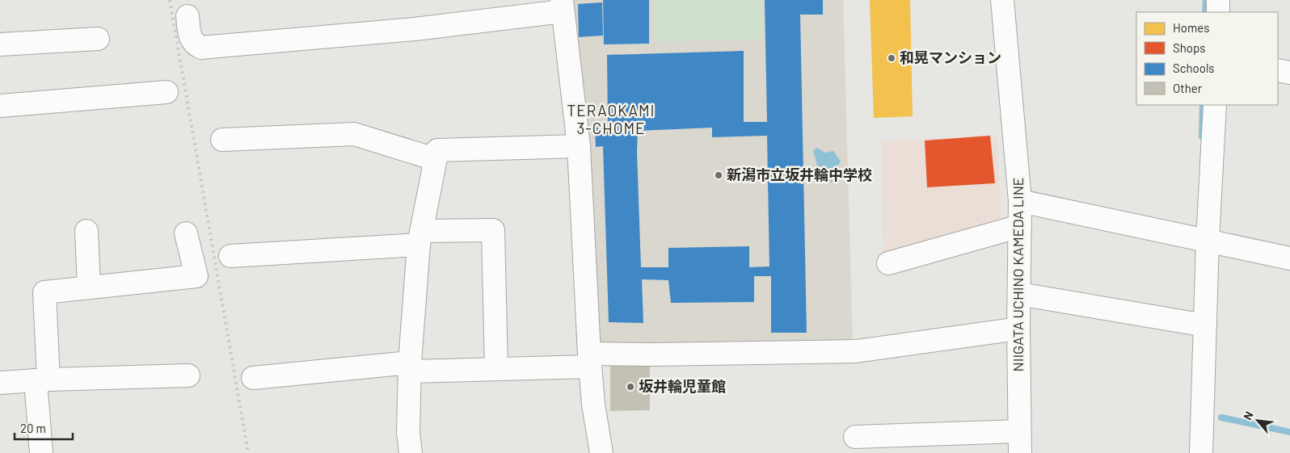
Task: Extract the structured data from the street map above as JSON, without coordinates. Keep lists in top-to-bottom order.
{
  "streets": {
    "street": ["NIIGATA UCHINO KAMEDA LINE"]
  },
  "districts": ["TERAOKAMI 3-CHOME"],
  "places": ["和晃マンション", "新潟市立坂井輪中学校", "坂井輪児童館"],
  "legend": [
    "Homes",
    "Shops",
    "Schools",
    "Other"
  ],
  "scale_bar": "20 m",
  "north": "top left"
}
